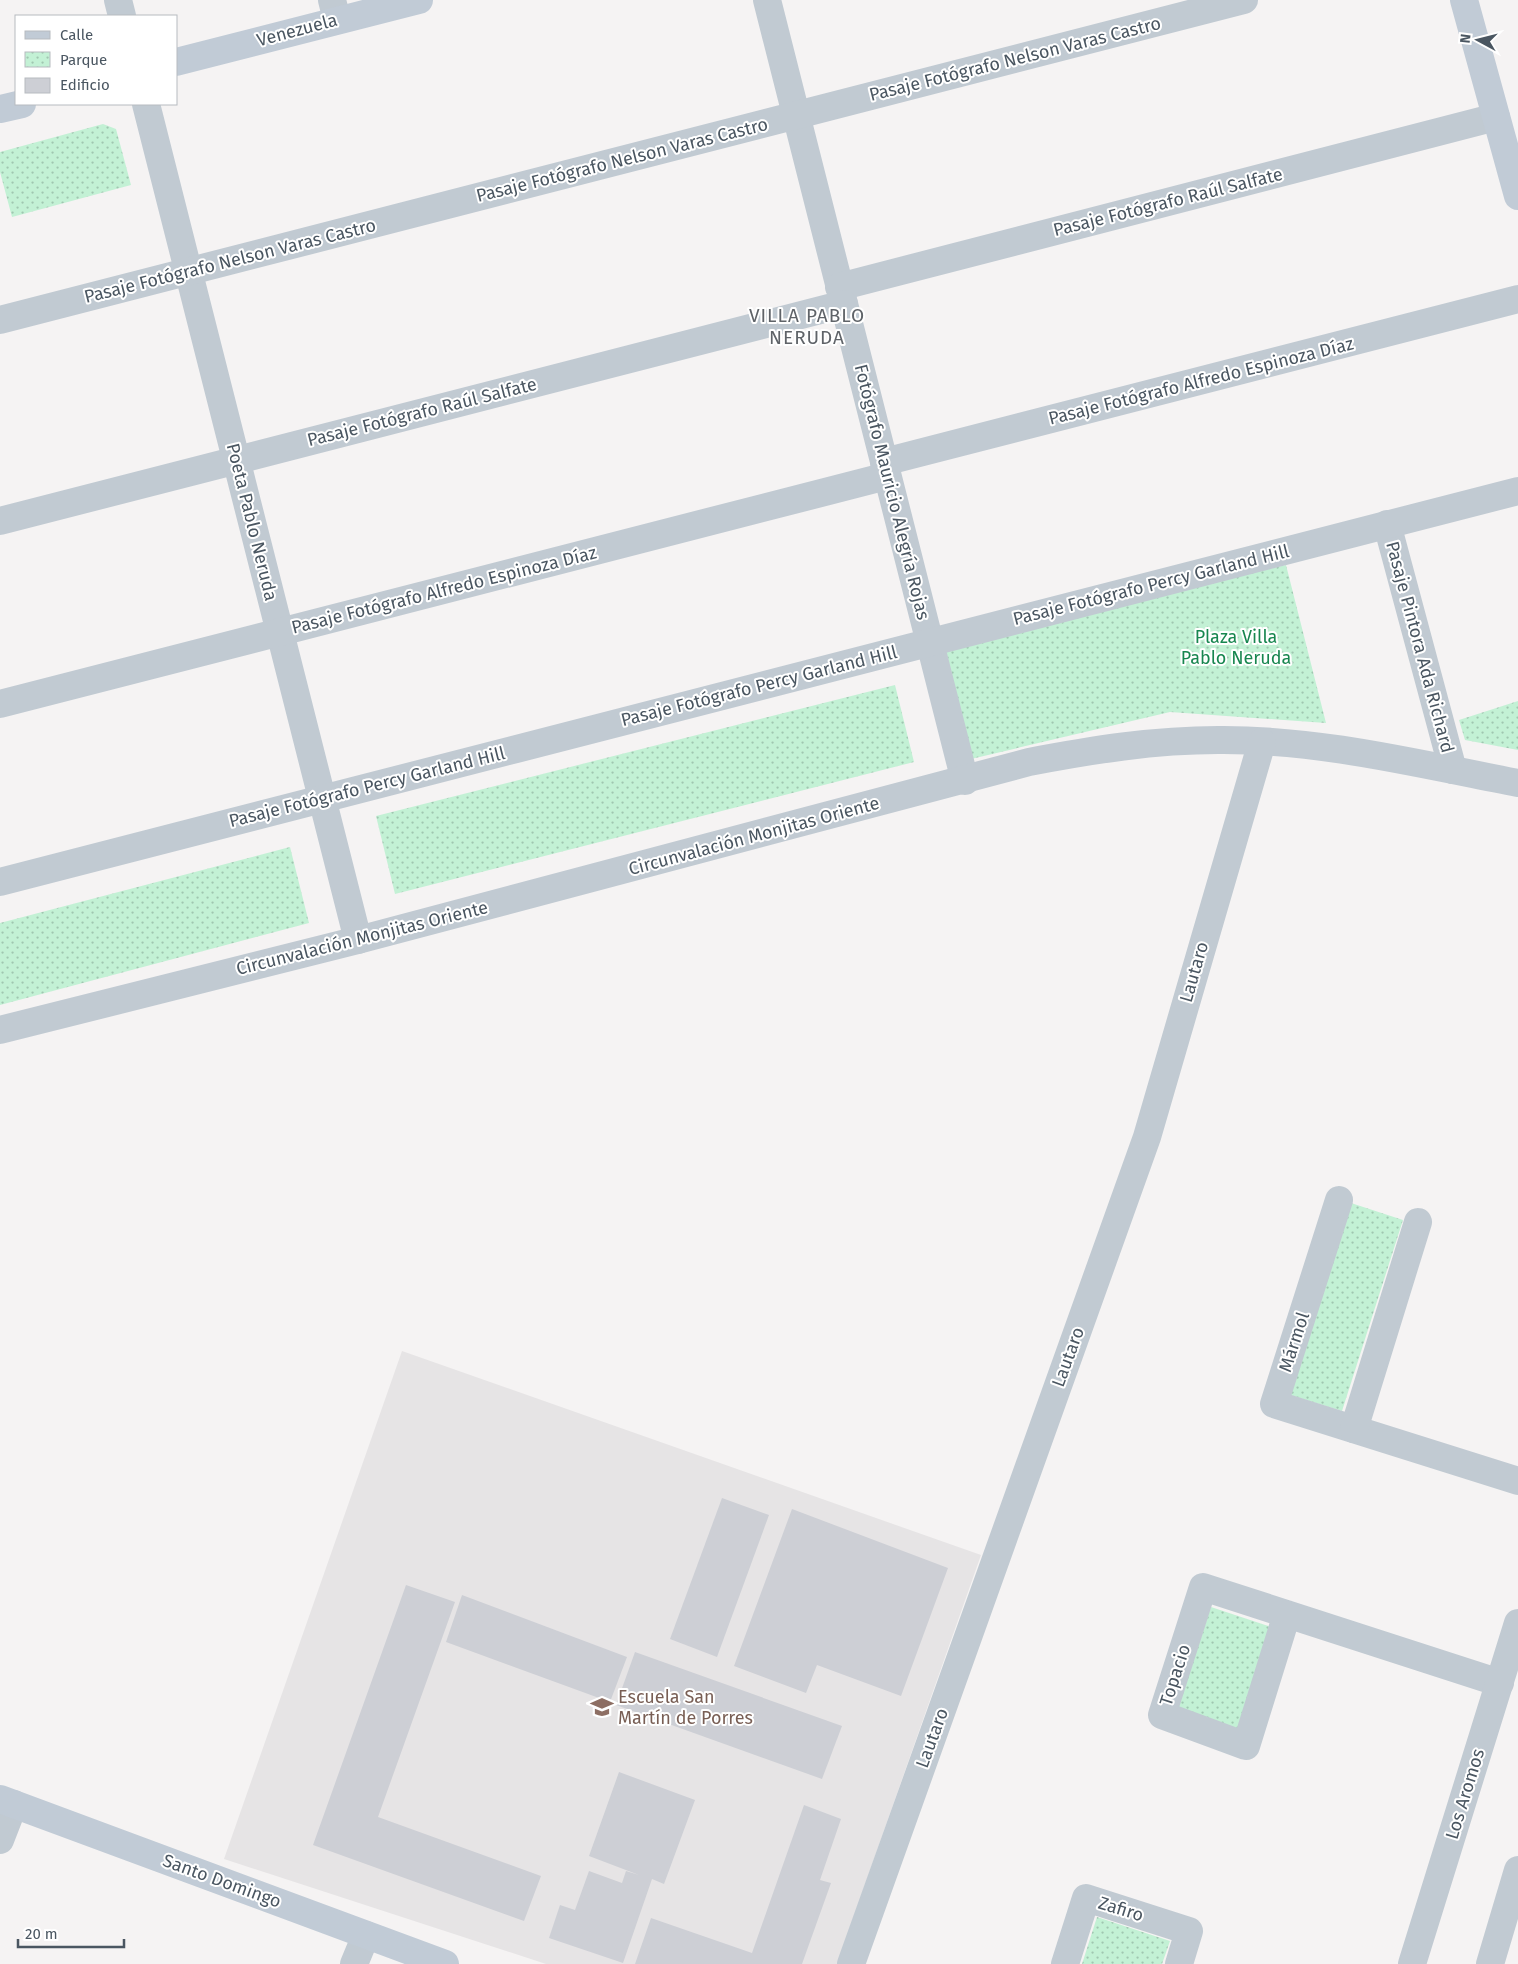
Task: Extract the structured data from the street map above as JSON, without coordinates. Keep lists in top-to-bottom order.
{
  "streets": {
    "street": [
      "Venezuela",
      "Pasaje Fotógrafo Nelson Varas Castro",
      "Pasaje Fotógrafo Raúl Salfate",
      "Pasaje Fotógrafo Alfredo Espinoza Díaz",
      "Fotógrafo Mauricio Alegría Rojas",
      "Poeta Pablo Neruda",
      "Pasaje Fotógrafo Percy Garland Hill",
      "Pasaje Pintora Ada Richard",
      "Circunvalación Monjitas Oriente",
      "Lautaro",
      "Mármol",
      "Topacio",
      "Los Aromos",
      "Santo Domingo",
      "Zafiro"
    ]
  },
  "crossings": [
    ["Pasaje Fotógrafo Nelson Varas Castro", "Fotógrafo Mauricio Alegría Rojas"],
    ["Pasaje Fotógrafo Nelson Varas Castro", "Poeta Pablo Neruda"],
    ["Pasaje Fotógrafo Raúl Salfate", "Fotógrafo Mauricio Alegría Rojas"],
    ["Pasaje Fotógrafo Raúl Salfate", "Poeta Pablo Neruda"],
    ["Pasaje Fotógrafo Alfredo Espinoza Díaz", "Fotógrafo Mauricio Alegría Rojas"],
    ["Pasaje Fotógrafo Alfredo Espinoza Díaz", "Poeta Pablo Neruda"],
    ["Fotógrafo Mauricio Alegría Rojas", "Pasaje Fotógrafo Percy Garland Hill"],
    ["Fotógrafo Mauricio Alegría Rojas", "Circunvalación Monjitas Oriente"],
    ["Poeta Pablo Neruda", "Pasaje Fotógrafo Percy Garland Hill"],
    ["Poeta Pablo Neruda", "Circunvalación Monjitas Oriente"],
    ["Pasaje Fotógrafo Percy Garland Hill", "Pasaje Pintora Ada Richard"],
    ["Pasaje Pintora Ada Richard", "Circunvalación Monjitas Oriente"],
    ["Circunvalación Monjitas Oriente", "Lautaro"],
    ["Topacio", "Los Aromos"]
  ],
  "districts": ["VILLA PABLO NERUDA"],
  "parks": ["Plaza Villa Pablo Neruda"],
  "places": {
    "school or university": ["Escuela San Martín de Porres"]
  },
  "legend": ["Calle", "Parque", "Edificio"],
  "scale_bar": "20 m",
  "north": "left"
}
